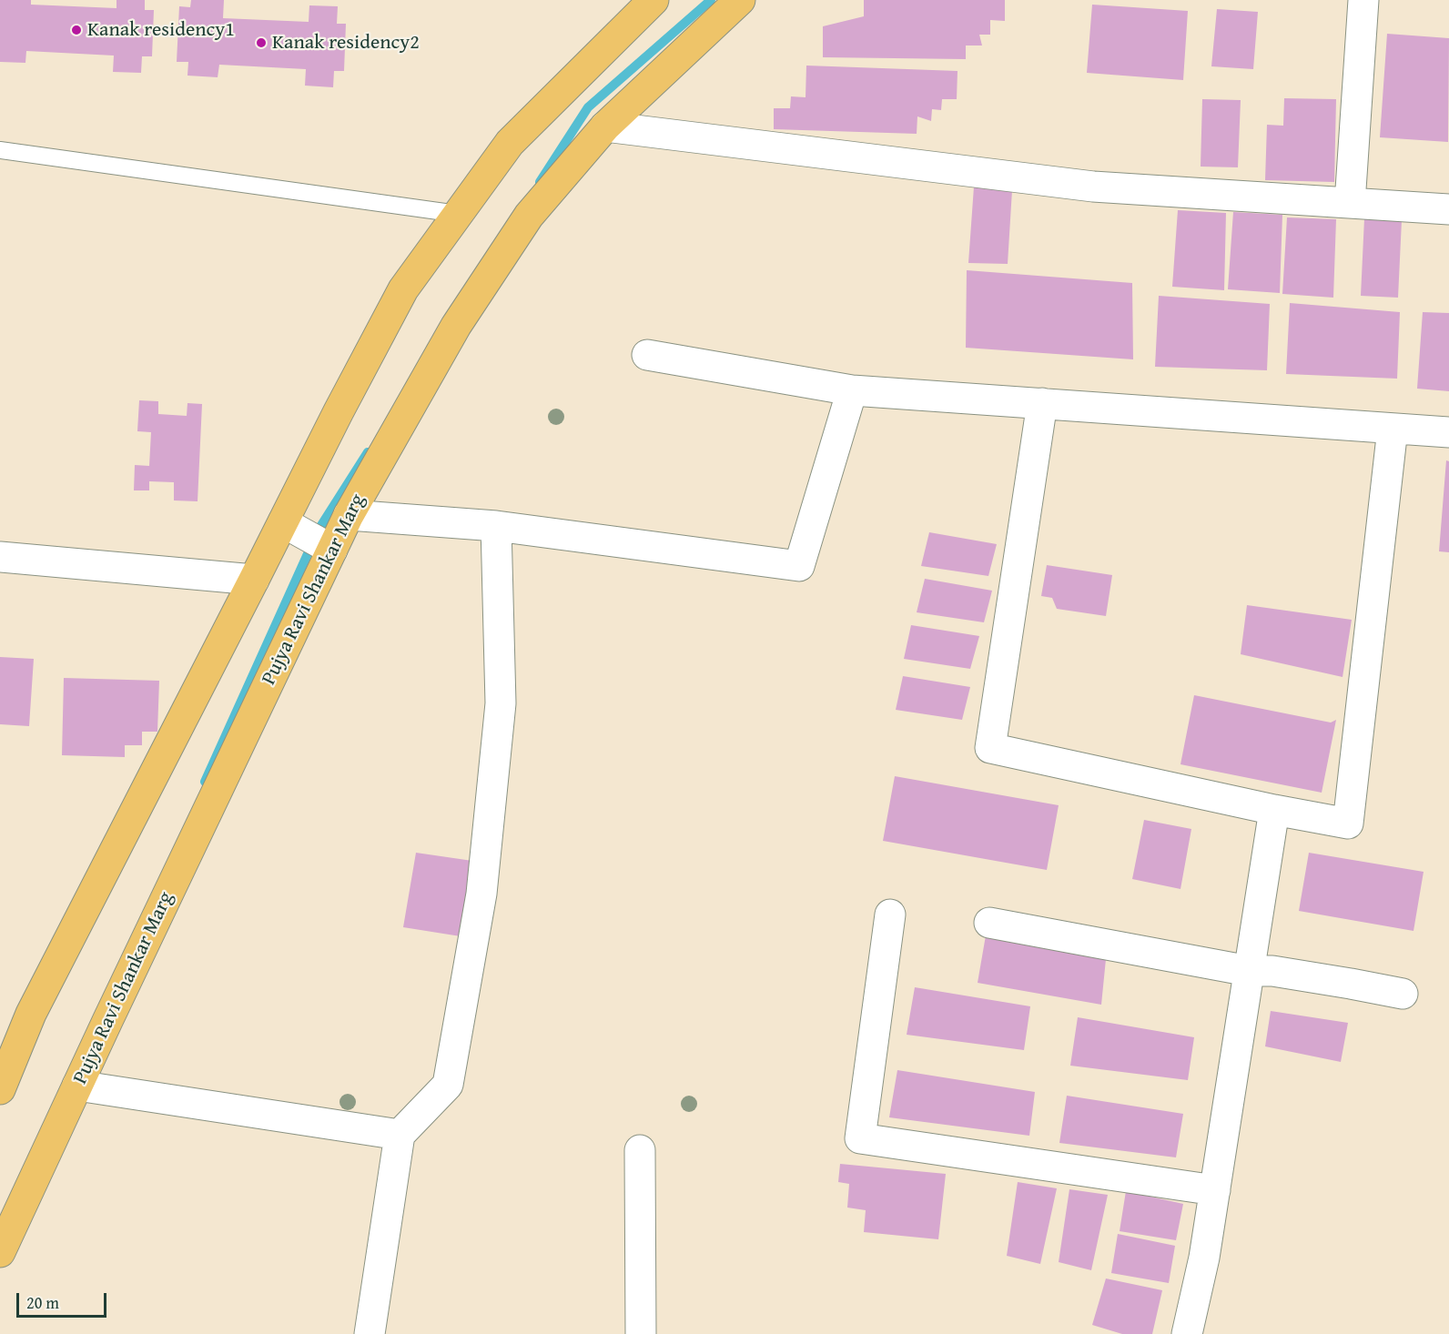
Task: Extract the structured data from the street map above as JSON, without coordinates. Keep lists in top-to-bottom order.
{
  "streets": {
    "main road": ["Pujya Ravi Shankar Marg"]
  },
  "places": ["Kanak residency1", "Kanak residency2"],
  "scale_bar": "20 m"
}
